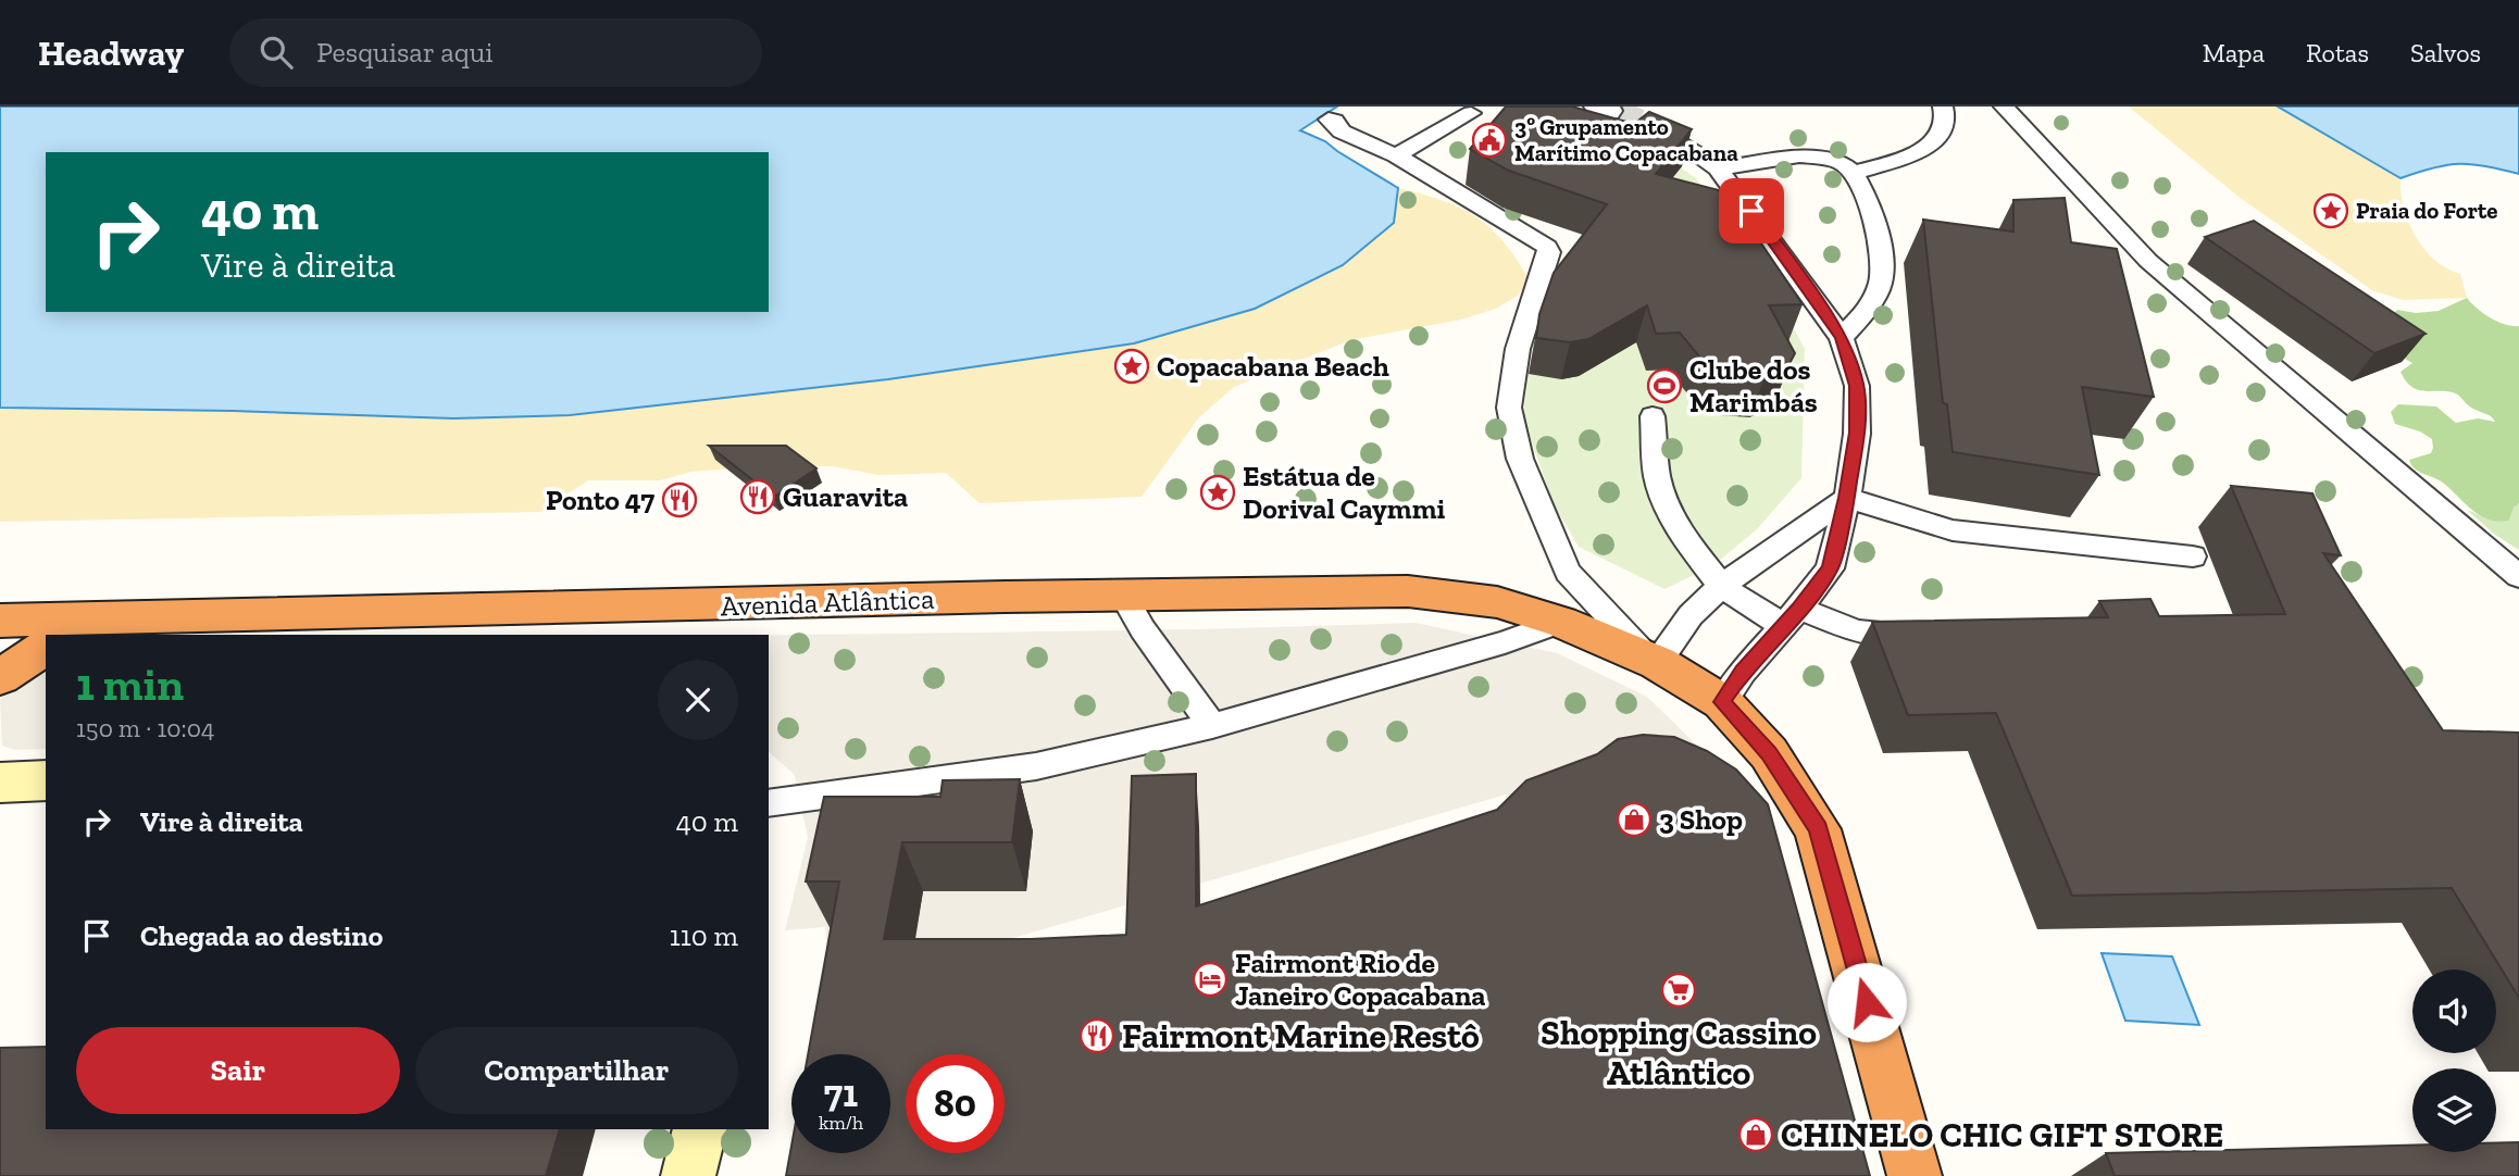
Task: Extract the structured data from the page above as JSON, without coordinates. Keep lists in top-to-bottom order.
{
  "streets": {
    "highway": ["Avenida Atlântica"]
  },
  "places": {
    "public building": ["3º Grupamento Marítimo Copacabana"],
    "place": ["Praia do Forte", "Copacabana Beach", "Estátua de Dorival Caymmi"],
    "sports": ["Clube dos Marimbás"],
    "restaurant": ["Guaravita", "Ponto 47", "Fairmont Marine Restô"],
    "shop": ["3 Shop", "CHINELO CHIC GIFT STORE"],
    "hotel": ["Fairmont Rio de Janeiro Copacabana"],
    "supermarket": ["Shopping Cassino Atlântico"]
  },
  "page": {
    "header": "Headway",
    "search": "Pesquisar aqui",
    "nav": ["Mapa", "Rotas", "Salvos"],
    "turn": ["40 m", "Vire à direita"],
    "heading": ["1 min", "150 m · 10:04"],
    "list": [
      {
        "name": "Vire à direita",
        "value": "40 m"
      },
      {
        "name": "Chegada ao destino",
        "value": "110 m"
      }
    ],
    "buttons": ["Sair", "Compartilhar"],
    "speed": "71 km/h",
    "limit": "80"
  }
}
